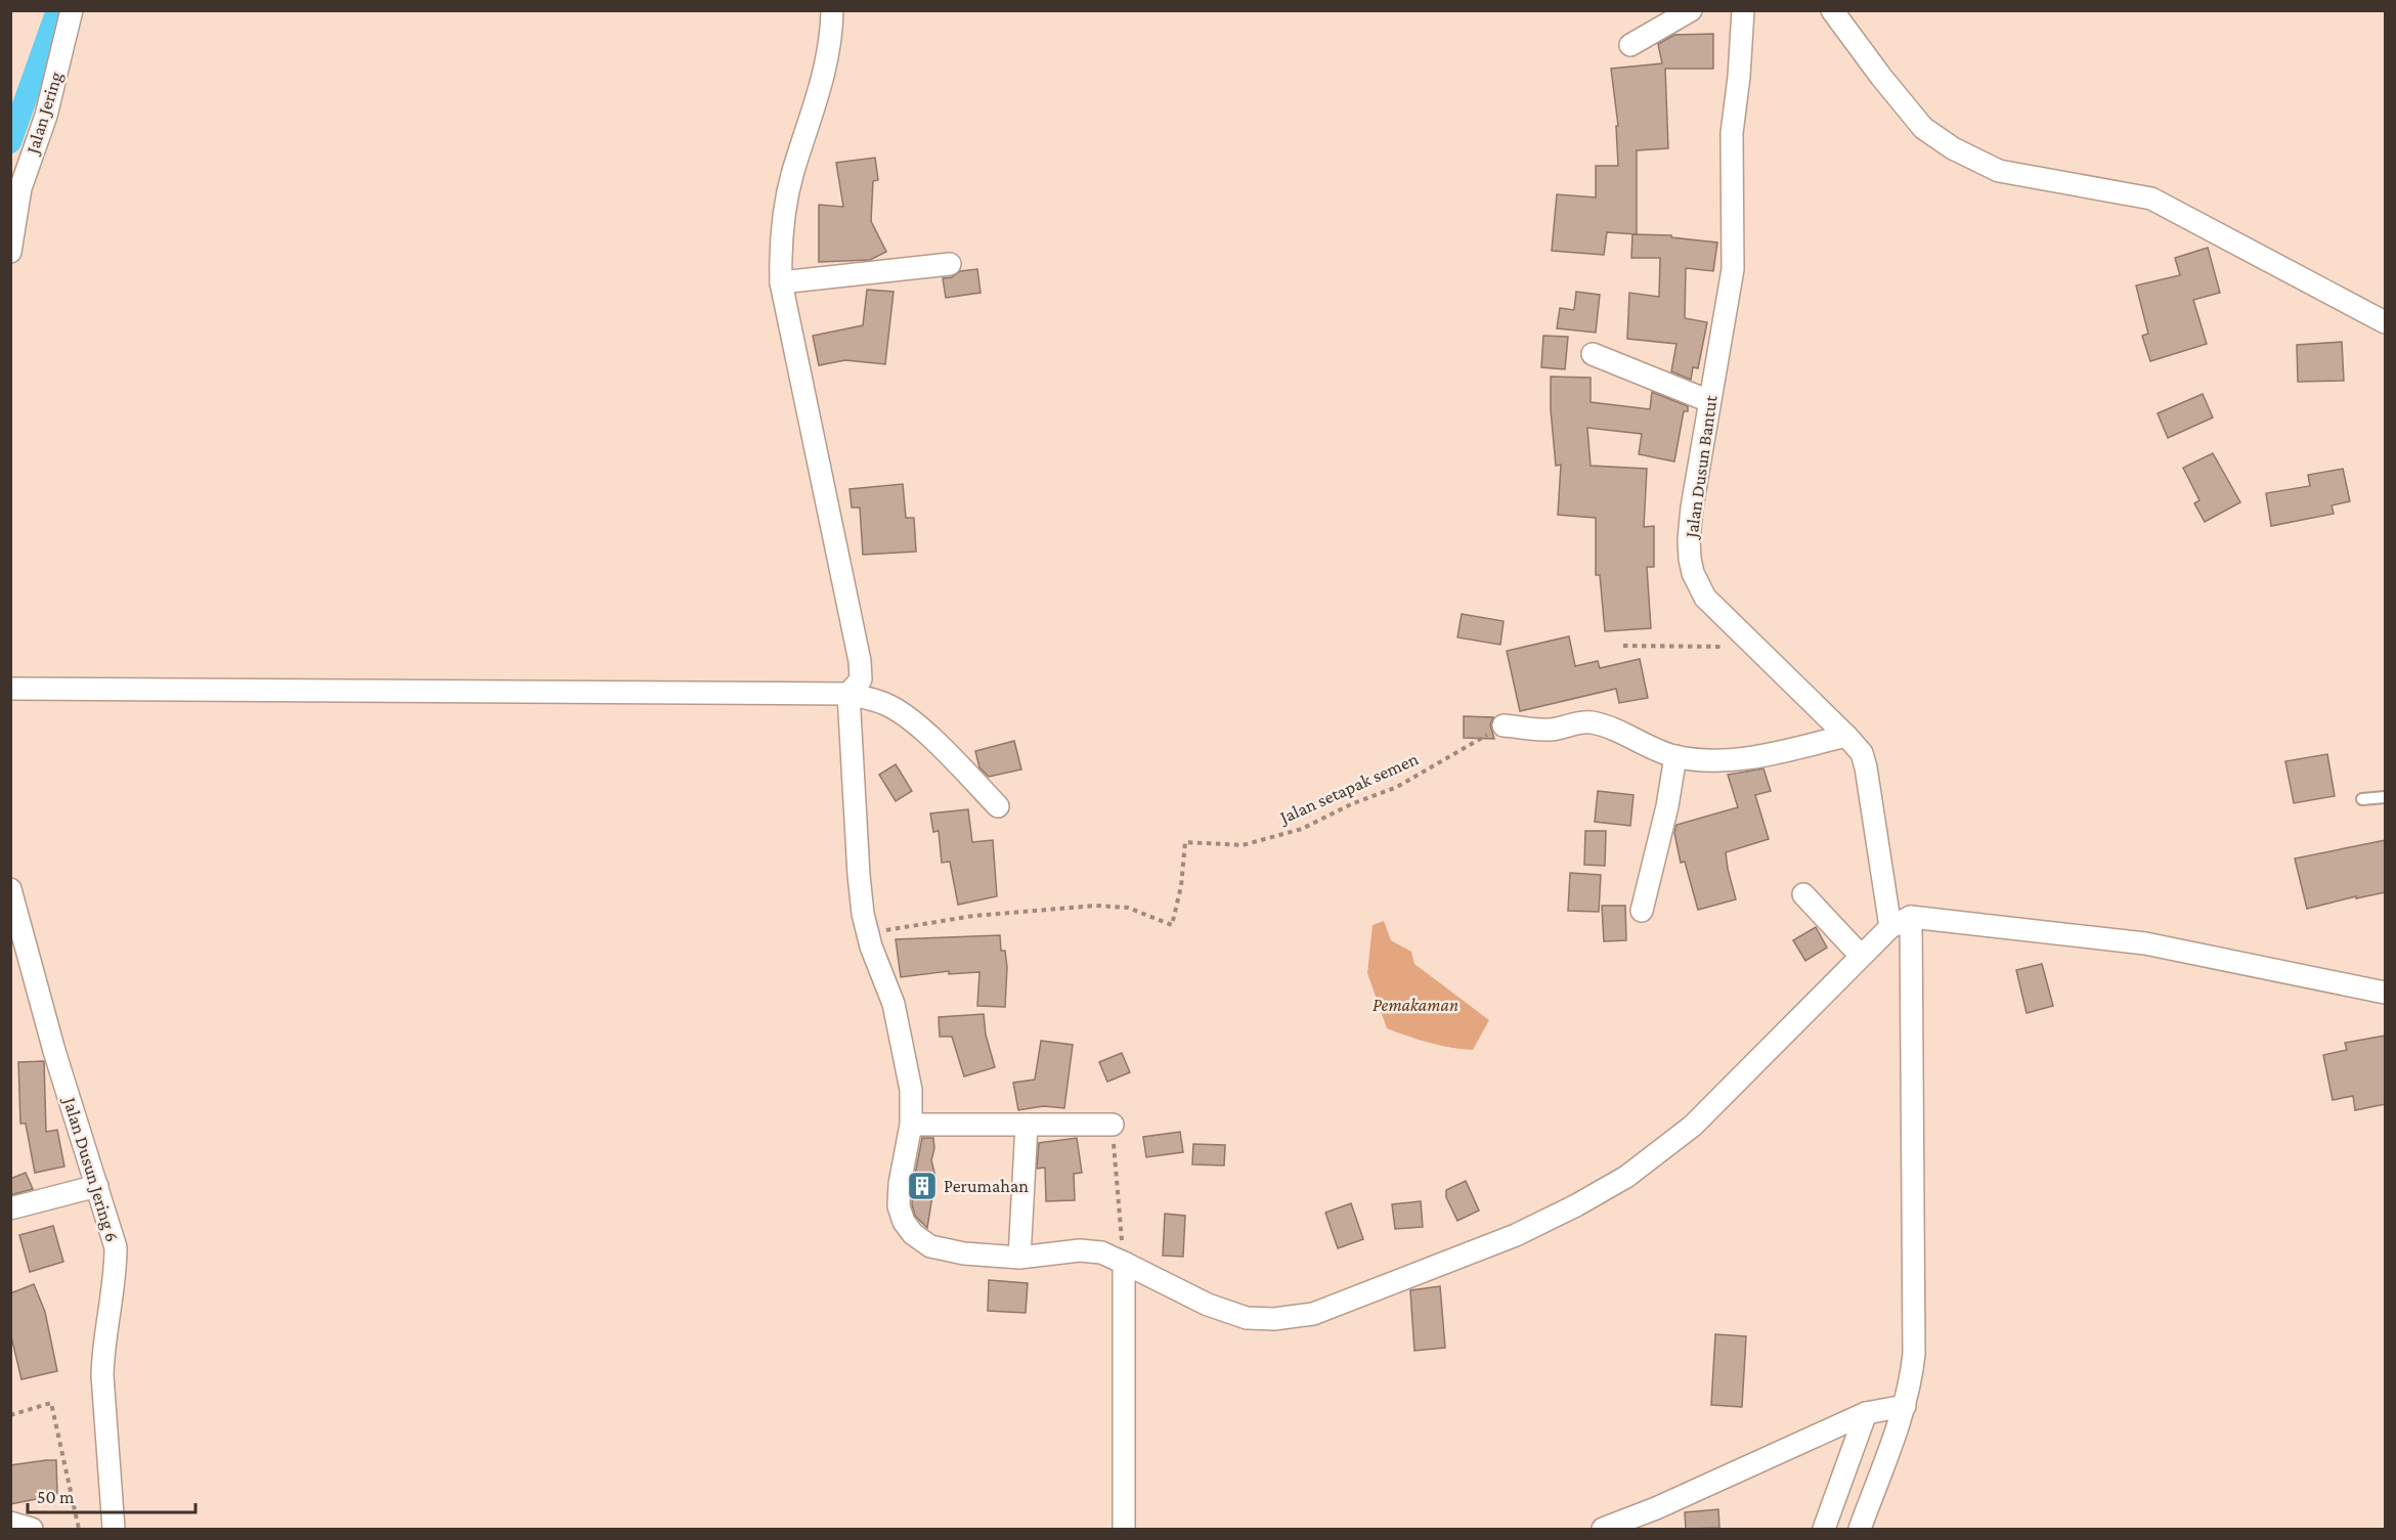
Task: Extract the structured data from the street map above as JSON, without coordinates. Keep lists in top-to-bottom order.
{
  "streets": {
    "street": ["Jalan Jering", "Jalan Dusun Bantut", "Jalan Dusun Jering 6"],
    "path": ["Jalan setapak semen"]
  },
  "parks": ["Pemakaman"],
  "places": {
    "building": ["Perumahan"]
  },
  "scale_bar": "50 m"
}
